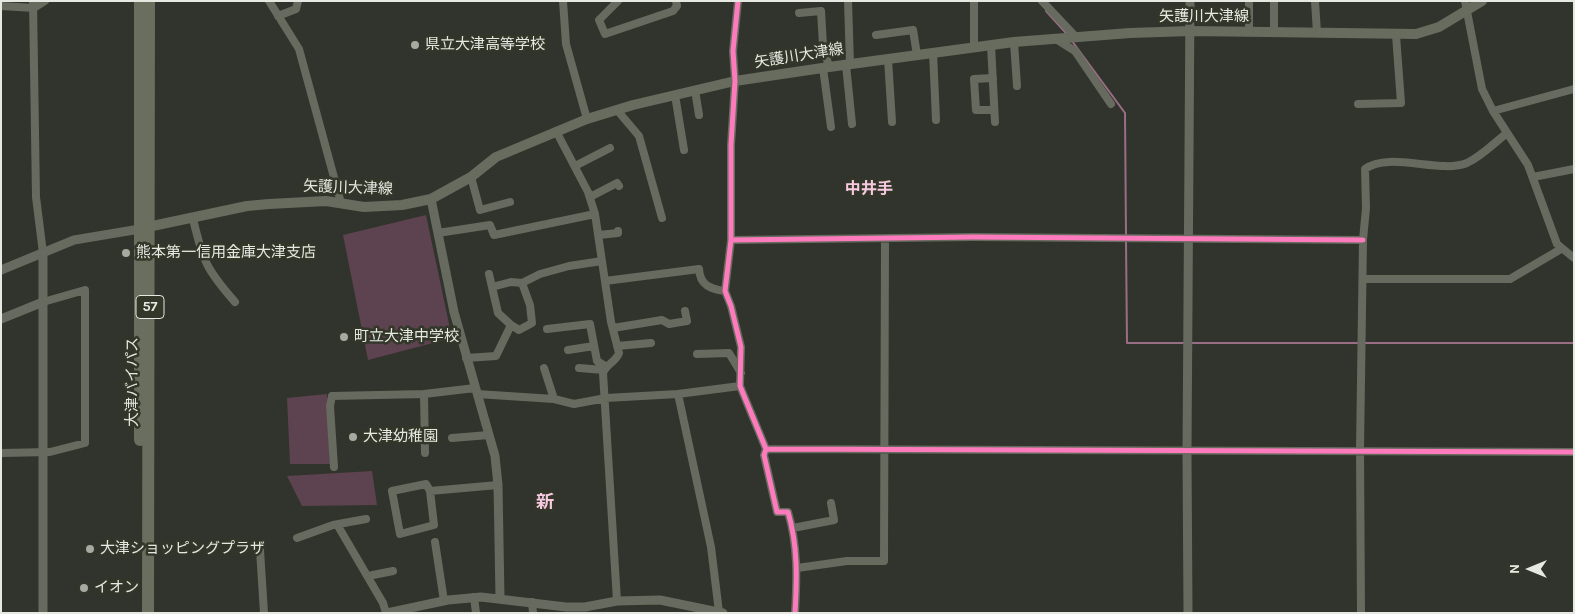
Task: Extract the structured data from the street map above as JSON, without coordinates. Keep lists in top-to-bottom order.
{
  "streets": {
    "highway": ["57", "大津バイパス"],
    "main road": ["矢護川大津線"]
  },
  "crossings": [
    ["矢護川大津線", "大津バイパス"]
  ],
  "districts": ["中井手", "新"],
  "places": [
    "県立大津高等学校",
    "熊本第一信用金庫大津支店",
    "町立大津中学校",
    "大津幼稚園",
    "大津ショッピングプラザ",
    "イオン"
  ],
  "north": "left"
}
